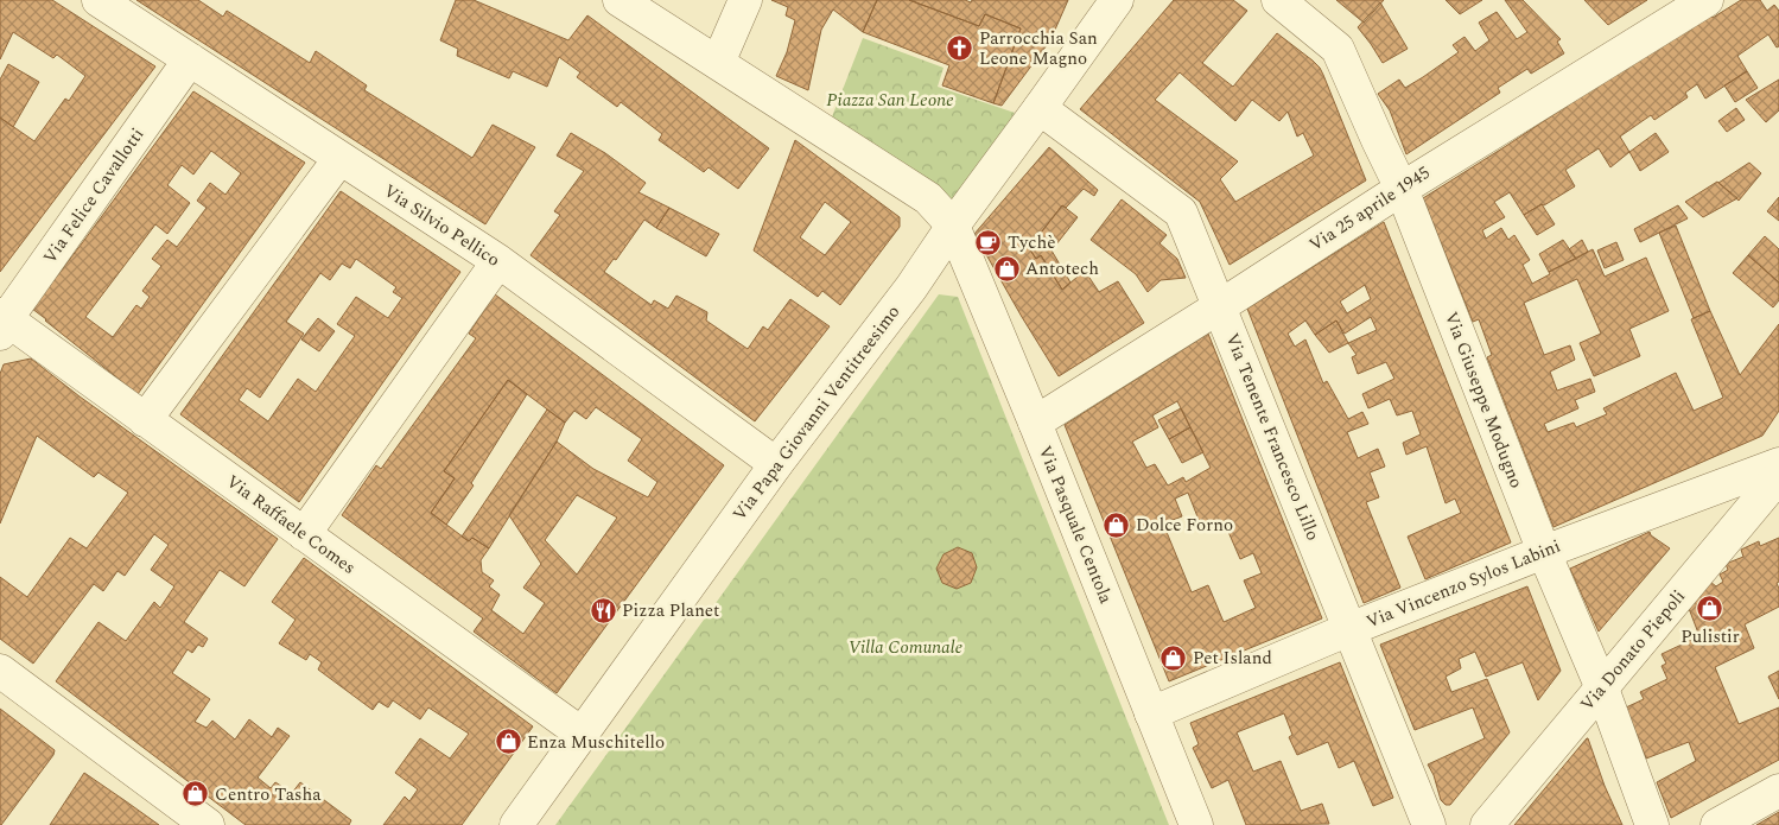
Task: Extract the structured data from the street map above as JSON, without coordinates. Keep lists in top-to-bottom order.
{
  "streets": {
    "street": [
      "Via Felice Cavallotti",
      "Via 25 aprile 1945",
      "Via Silvio Pellico",
      "Via Giuseppe Modugno",
      "Via Papa Giovanni Ventitreesimo",
      "Via Tenente Francesco Lillo",
      "Via Raffaele Comes",
      "Via Pasquale Centola",
      "Via Vincenzo Sylos Labini",
      "Via Donato Piepoli"
    ]
  },
  "crossings": [
    ["Via Felice Cavallotti", "Via Silvio Pellico"],
    ["Via Felice Cavallotti", "Via Raffaele Comes"],
    ["Via 25 aprile 1945", "Via Giuseppe Modugno"],
    ["Via 25 aprile 1945", "Via Tenente Francesco Lillo"],
    ["Via 25 aprile 1945", "Via Pasquale Centola"],
    ["Via Silvio Pellico", "Via Papa Giovanni Ventitreesimo"],
    ["Via Giuseppe Modugno", "Via Vincenzo Sylos Labini"],
    ["Via Giuseppe Modugno", "Via Donato Piepoli"],
    ["Via Papa Giovanni Ventitreesimo", "Via Tenente Francesco Lillo"],
    ["Via Papa Giovanni Ventitreesimo", "Via Raffaele Comes"],
    ["Via Papa Giovanni Ventitreesimo", "Via Pasquale Centola"],
    ["Via Tenente Francesco Lillo", "Via Vincenzo Sylos Labini"],
    ["Via Pasquale Centola", "Via Vincenzo Sylos Labini"]
  ],
  "parks": ["Piazza San Leone", "Villa Comunale"],
  "places": {
    "church": ["Parrocchia San Leone Magno"],
    "cafe": ["Tychè"],
    "shop": [
      "Antotech",
      "Dolce Forno",
      "Pulistir",
      "Pet Island",
      "Enza Muschitello",
      "Centro Tasha"
    ],
    "restaurant": ["Pizza Planet"]
  }
}
